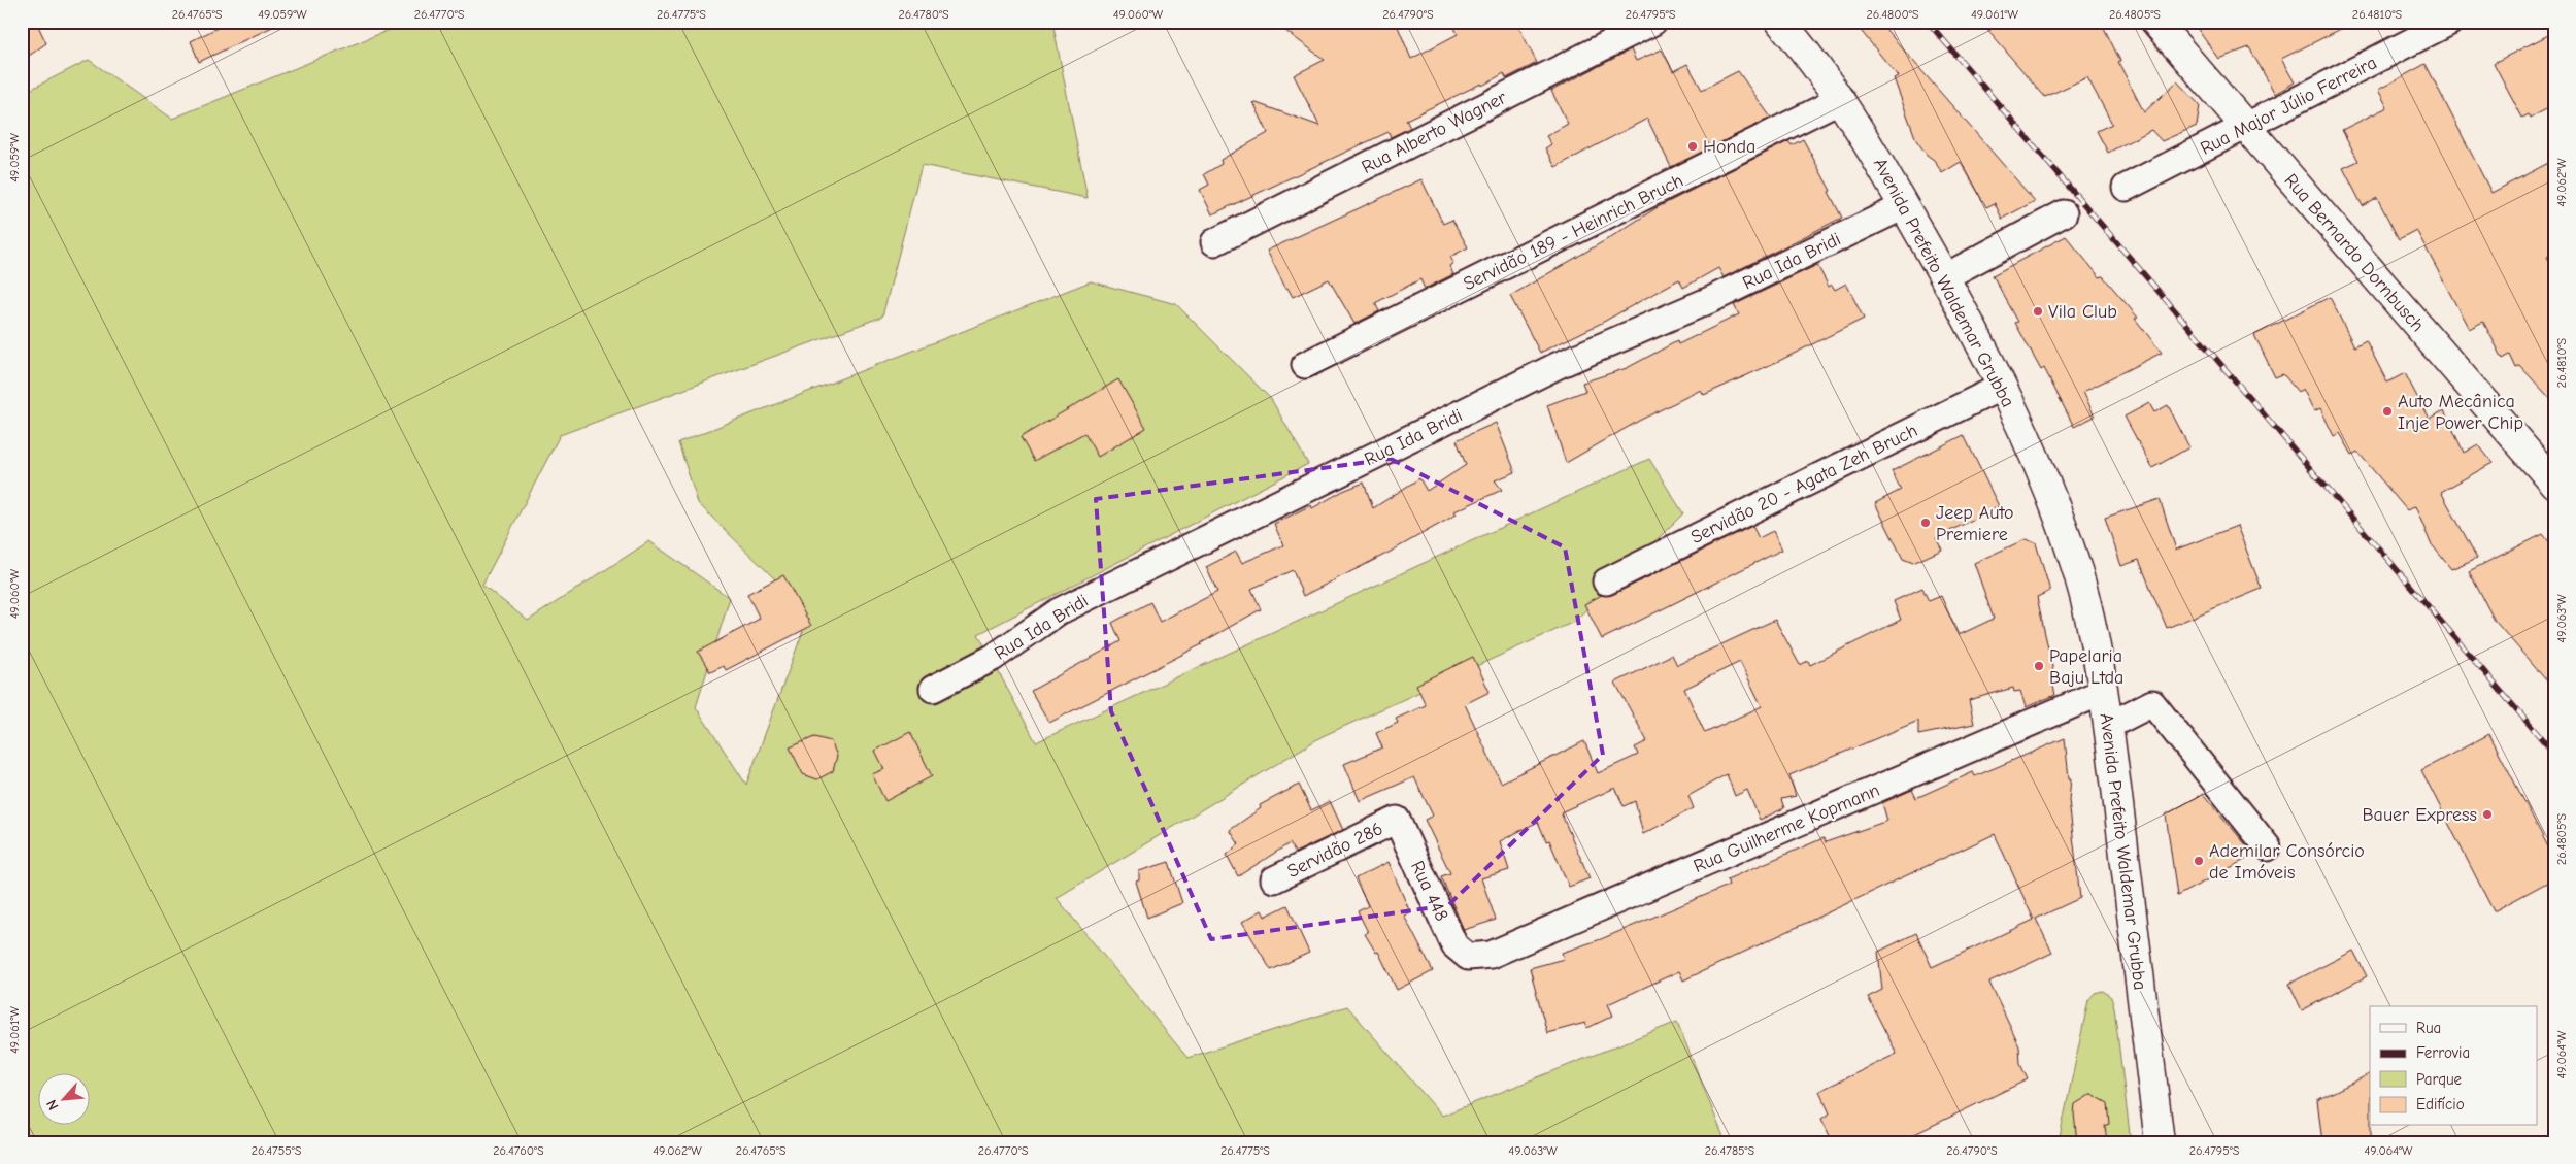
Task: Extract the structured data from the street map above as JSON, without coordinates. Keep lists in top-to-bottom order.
{
  "streets": {
    "highway": ["Rua Bernardo Dornbusch", "Avenida Prefeito Waldemar Grubba"],
    "street": [
      "Rua Major Júlio Ferreira",
      "Rua Alberto Wagner",
      "Servidão 189 - Heinrich Bruch",
      "Rua Ida Bridi",
      "Servidão 20 - Agata Zeh Bruch",
      "Rua Guilherme Kopmann",
      "Servidão 286",
      "Rua 448"
    ]
  },
  "crossings": [
    ["Rua Major Júlio Ferreira", "Rua Bernardo Dornbusch"],
    ["Servidão 189 - Heinrich Bruch", "Avenida Prefeito Waldemar Grubba"],
    ["Rua Ida Bridi", "Avenida Prefeito Waldemar Grubba"],
    ["Avenida Prefeito Waldemar Grubba", "Servidão 20 - Agata Zeh Bruch"],
    ["Avenida Prefeito Waldemar Grubba", "Rua Guilherme Kopmann"],
    ["Rua Guilherme Kopmann", "Rua 448"],
    ["Servidão 286", "Rua 448"]
  ],
  "places": [
    "Honda",
    "Vila Club",
    "Auto Mecânica Inje Power Chip",
    "Jeep Auto Premiere",
    "Papelaria Baju Ltda",
    "Bauer Express",
    "Ademilar Consórcio de Imóveis"
  ],
  "legend": [
    "Rua",
    "Ferrovia",
    "Parque",
    "Edifício"
  ],
  "north": "bottom left",
  "coordinates": [
    "26.4765°S",
    "49.059°W",
    "26.4770°S",
    "26.4775°S",
    "26.4780°S",
    "49.060°W",
    "26.4790°S",
    "26.4795°S",
    "26.4800°S",
    "49.061°W",
    "26.4805°S",
    "26.4810°S",
    "49.062°W",
    "49.063°W",
    "49.064°W",
    "26.4755°S",
    "26.4760°S",
    "26.4785°S"
  ]
}
